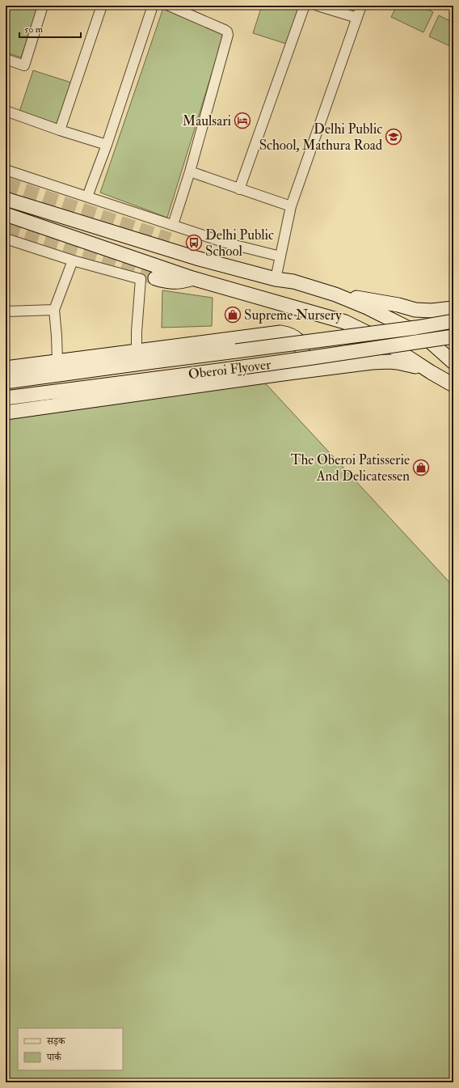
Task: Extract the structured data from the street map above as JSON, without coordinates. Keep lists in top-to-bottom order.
{
  "streets": {
    "main road": ["Oberoi Flyover"]
  },
  "places": {
    "hotel": ["Maulsari"],
    "school or university": ["Delhi Public School, Mathura Road"],
    "bus stop": ["Delhi Public School"],
    "shop": ["Supreme Nursery", "The Oberoi Patisserie And Delicatessen"]
  },
  "legend": ["सड़क", "पार्क"],
  "scale_bar": "50 m"
}
